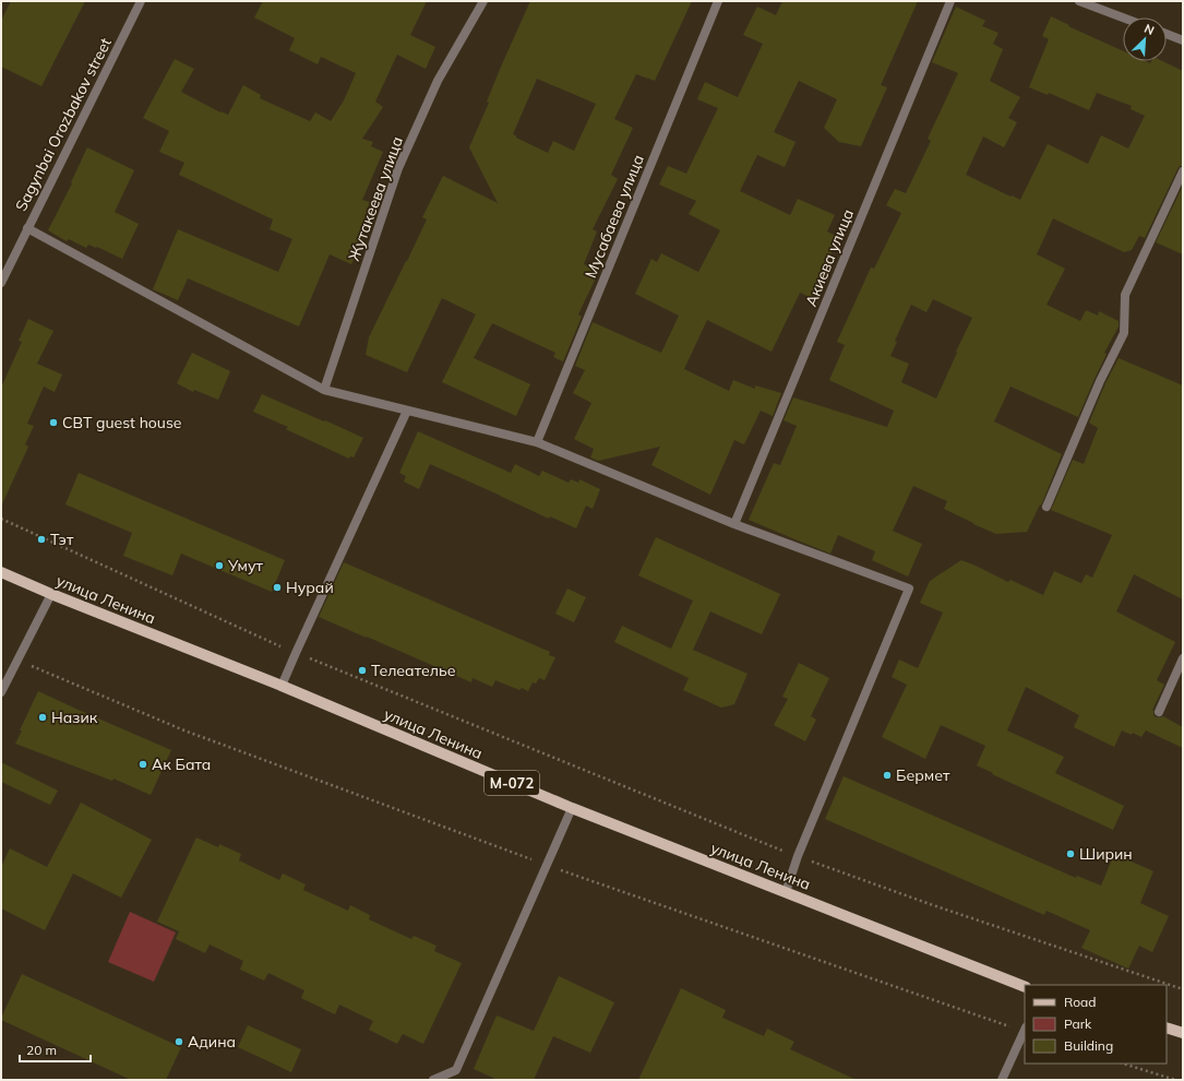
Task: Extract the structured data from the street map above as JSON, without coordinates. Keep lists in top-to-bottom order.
{
  "streets": {
    "main road": ["улица Ленина", "М-072"],
    "street": [
      "Sagynbai Orozbakov street",
      "Жутакеева улица",
      "Мусабаева улица",
      "Акиева улица"
    ]
  },
  "places": [
    "CBT guest house",
    "Тэт",
    "Умут",
    "Нурай",
    "Телеателье",
    "Назик",
    "Ак Бата",
    "Бермет",
    "Ширин",
    "Адина"
  ],
  "legend": ["Road", "Park", "Building"],
  "scale_bar": "20 m",
  "north": "top right"
}
